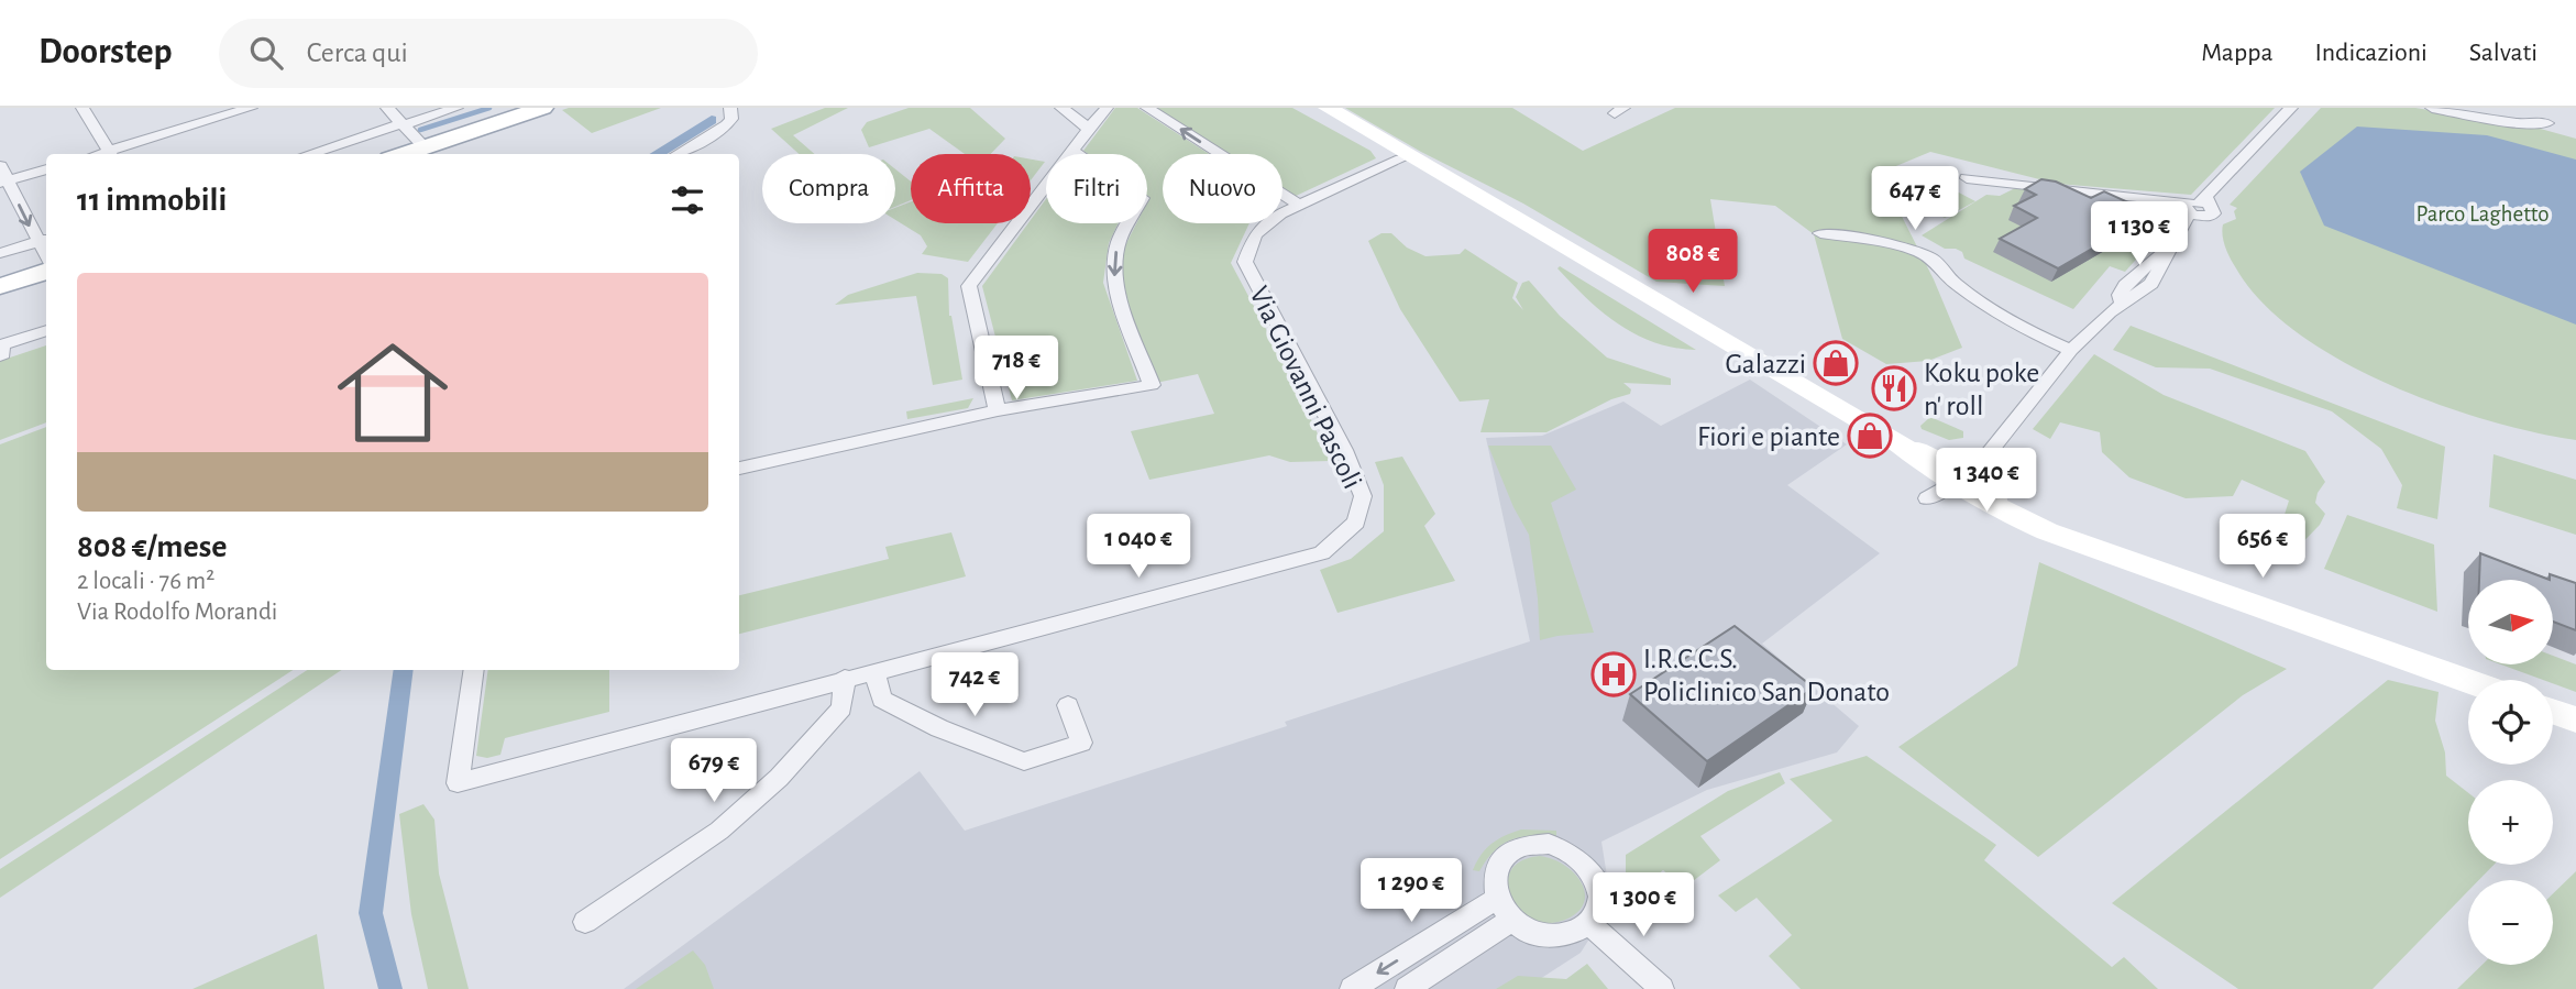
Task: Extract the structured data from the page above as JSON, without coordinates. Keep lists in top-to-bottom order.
{
  "streets": {
    "street": ["Via Giovanni Pascoli"]
  },
  "parks": ["Parco Laghetto"],
  "places": {
    "shop": ["Galazzi", "Fiori e piante"],
    "restaurant": ["Koku poke n' roll"],
    "hospital": ["I.R.C.C.S. Policlinico San Donato"]
  },
  "north": "right",
  "page": {
    "header": "Doorstep",
    "search": "Cerca qui",
    "nav": ["Mappa", "Indicazioni", "Salvati"],
    "chip": [
      "Compra",
      "Affitta",
      "Filtri",
      "Nuovo"
    ],
    "heading": "11 immobili",
    "price": [
      "647 €",
      "1 130 €",
      "808 €",
      "718 €",
      "1 340 €",
      "1 040 €",
      "656 €",
      "742 €",
      "679 €",
      "1 290 €",
      "1 300 €"
    ],
    "list": [
      {
        "name": "808 €/mese",
        "note": "2 locali · 76 m² · Via Rodolfo Morandi"
      }
    ],
    "map_buttons": ["+", "−"]
  }
}
